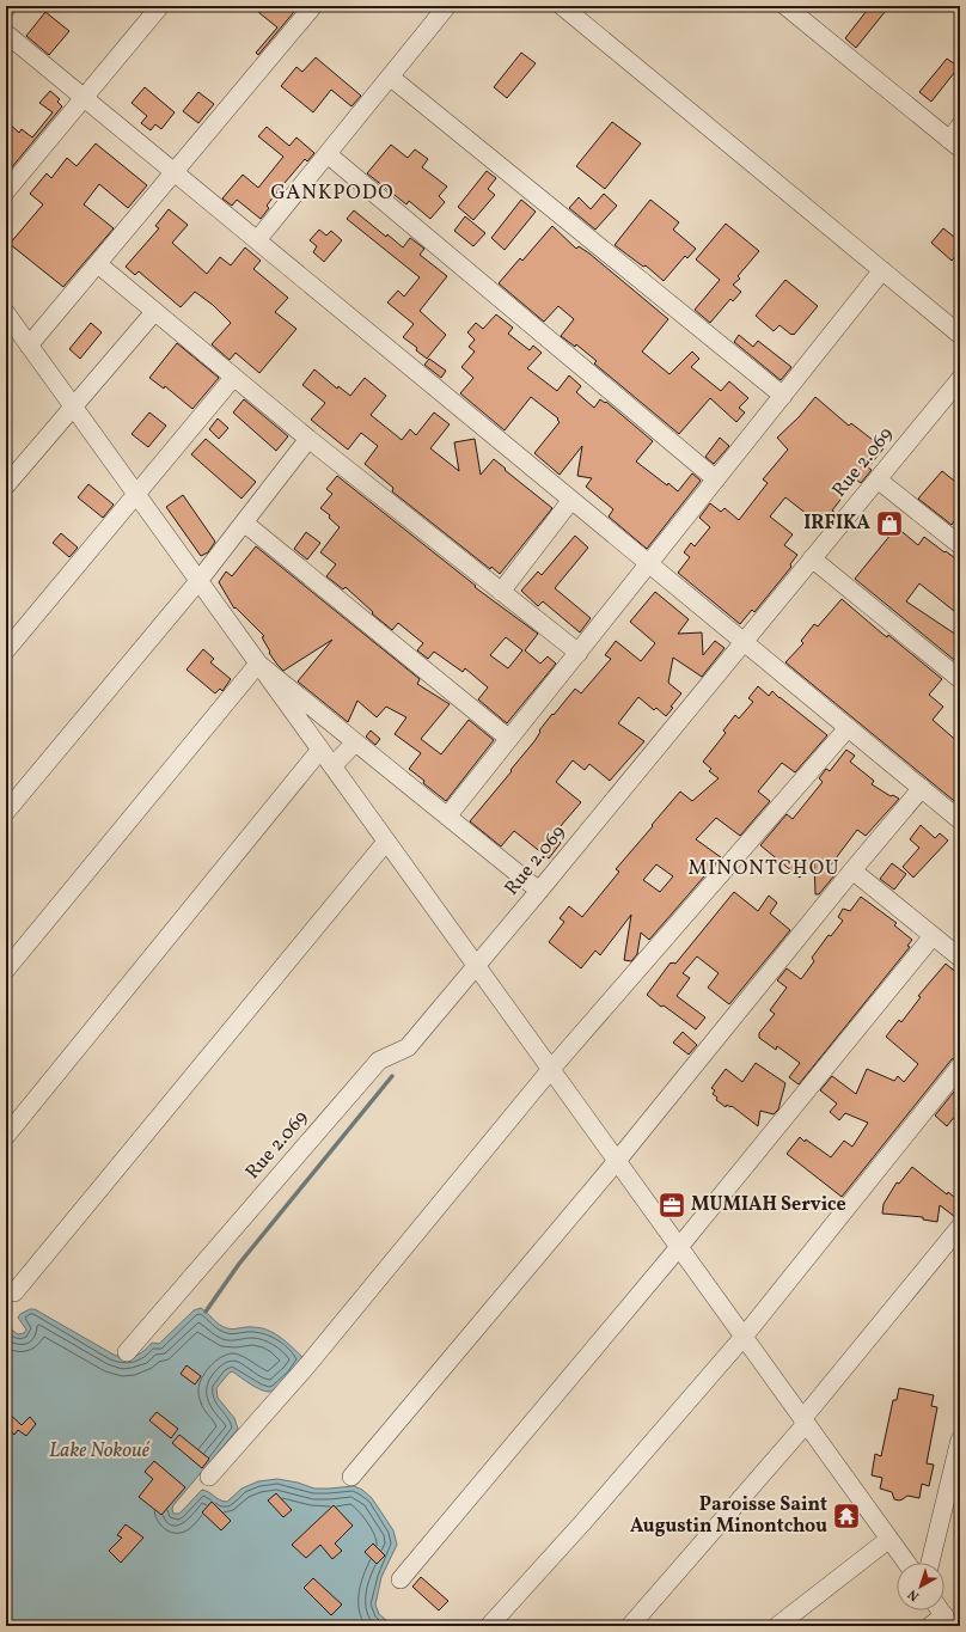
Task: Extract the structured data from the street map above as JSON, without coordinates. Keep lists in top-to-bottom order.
{
  "streets": {
    "street": ["Rue 2.069"]
  },
  "districts": ["GANKPODO", "MINONTCHOU"],
  "water": ["Lake Nokoué"],
  "places": {
    "shop": ["IRFIKA"],
    "office": ["MUMIAH Service"],
    "temple": ["Paroisse Saint Augustin Minontchou"]
  },
  "north": "bottom left"
}
